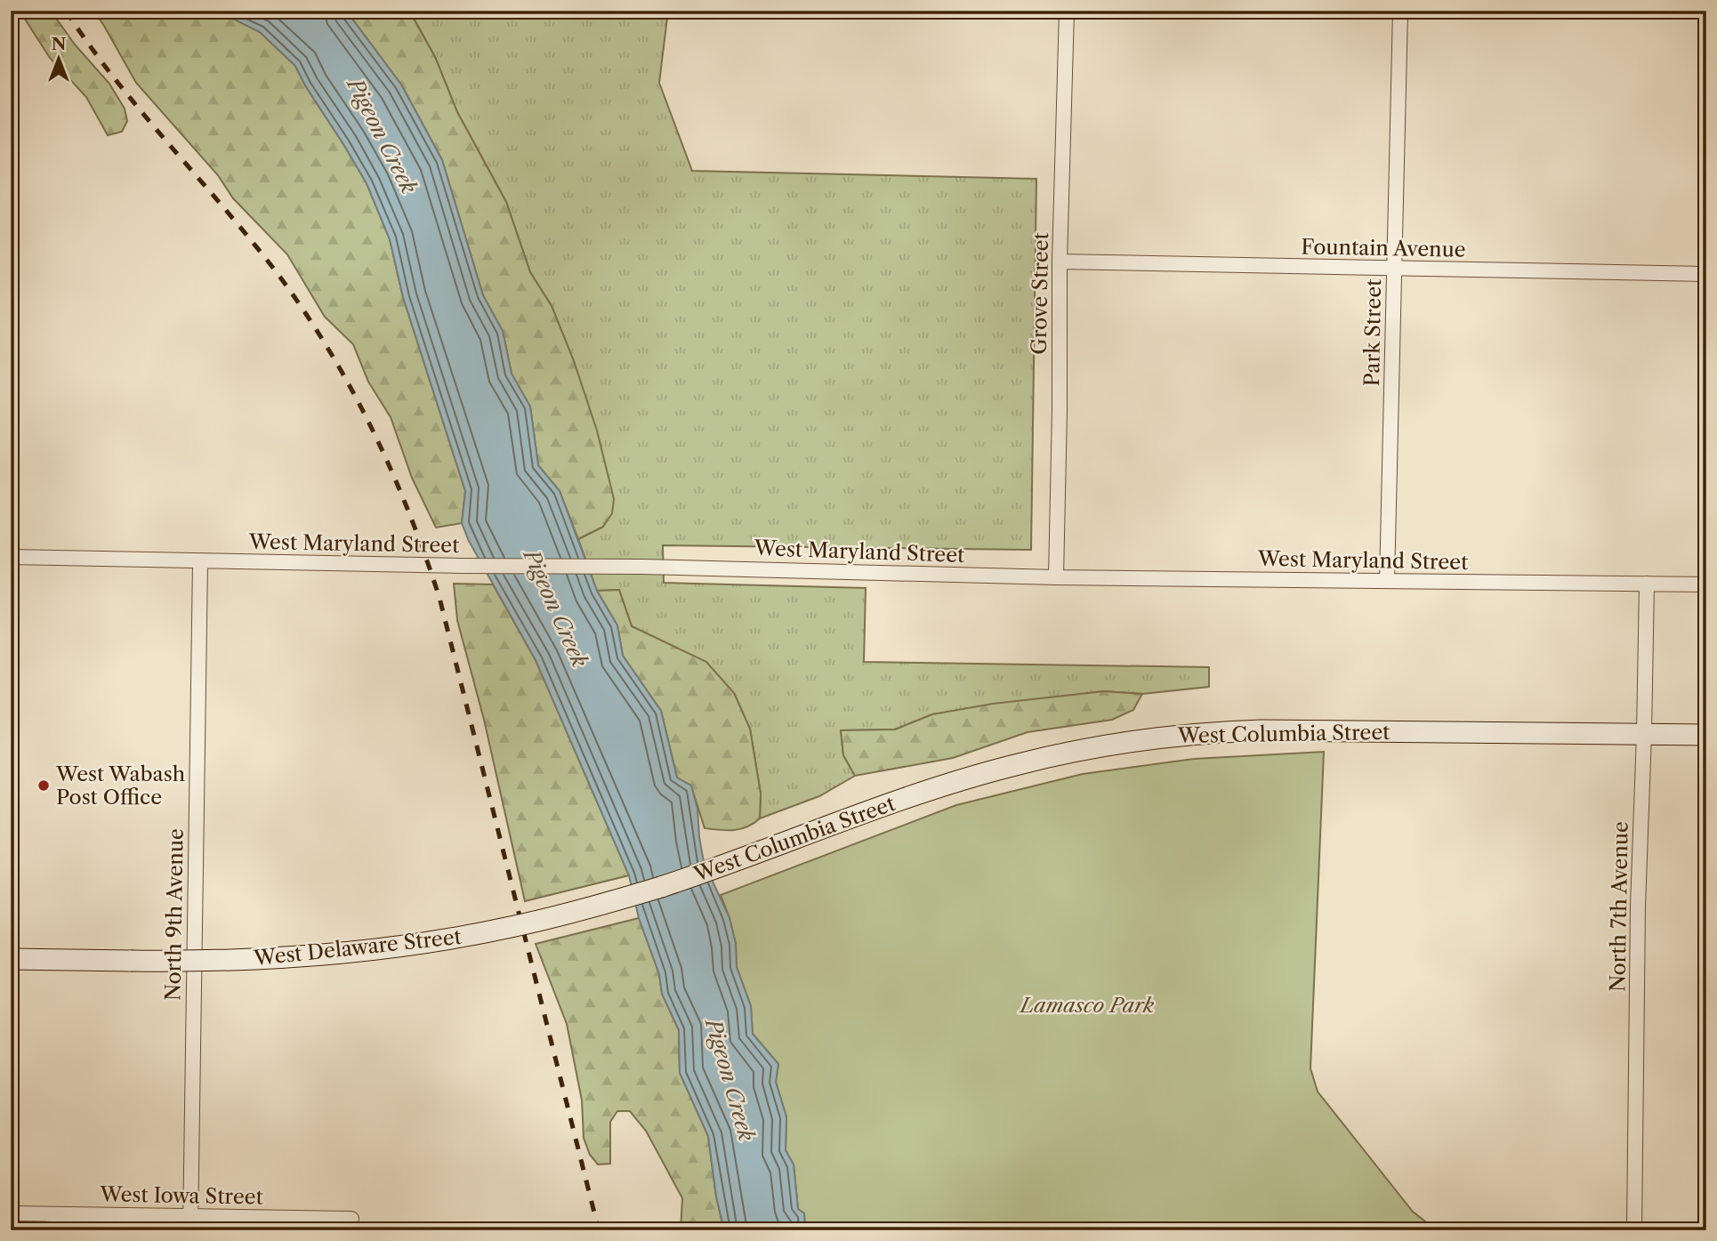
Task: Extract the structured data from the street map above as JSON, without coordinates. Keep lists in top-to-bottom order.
{
  "streets": {
    "main road": ["West Columbia Street", "West Delaware Street"],
    "street": [
      "Fountain Avenue",
      "Grove Street",
      "Park Street",
      "West Maryland Street",
      "North 7th Avenue",
      "North 9th Avenue",
      "West Iowa Street"
    ]
  },
  "crossings": [
    ["Fountain Avenue", "Grove Street"],
    ["Fountain Avenue", "Park Street"],
    ["Grove Street", "West Maryland Street"],
    ["Park Street", "West Maryland Street"],
    ["West Maryland Street", "North 7th Avenue"],
    ["West Maryland Street", "North 9th Avenue"],
    ["West Columbia Street", "North 7th Avenue"],
    ["West Columbia Street", "West Delaware Street"],
    ["North 9th Avenue", "West Iowa Street"]
  ],
  "water": ["Pigeon Creek"],
  "parks": ["Lamasco Park"],
  "places": ["West Wabash Post Office"],
  "north": "top"
}
